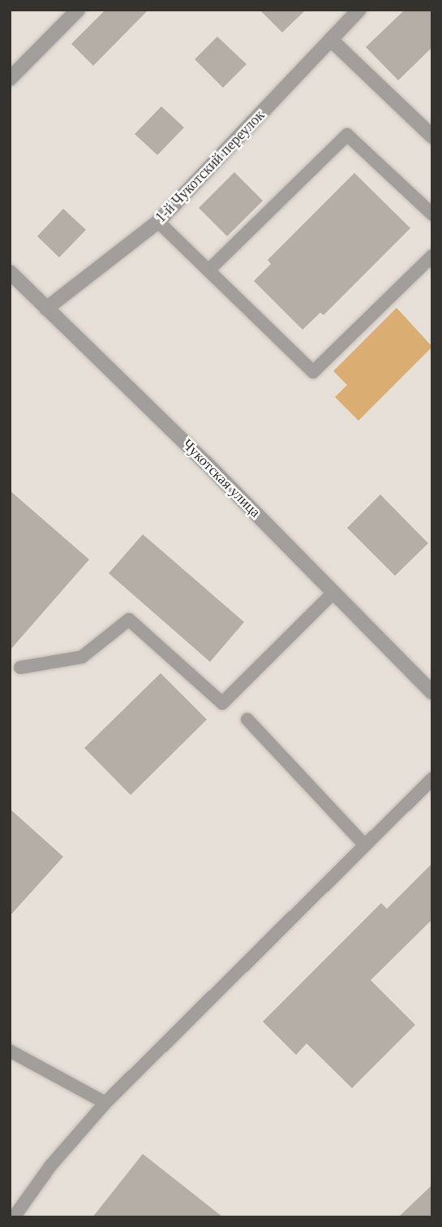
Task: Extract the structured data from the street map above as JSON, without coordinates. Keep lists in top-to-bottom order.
{
  "streets": {
    "street": ["1-й Чукотский переулок", "Чукотская улица"]
  },
  "crossings": [
    ["1-й Чукотский переулок", "Чукотская улица"]
  ]
}
